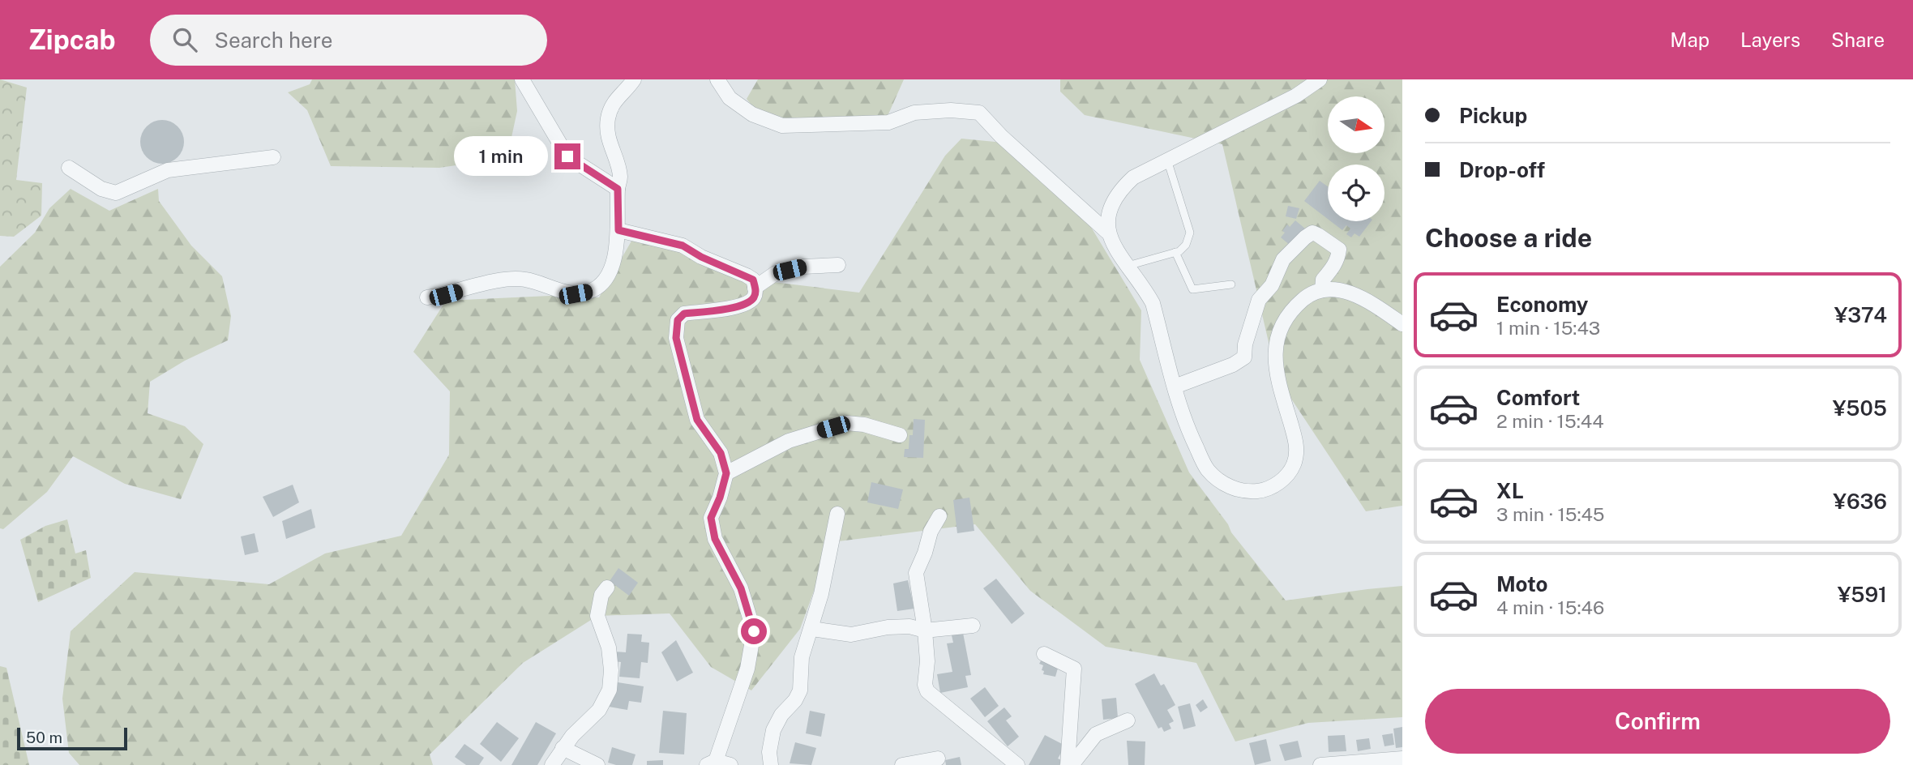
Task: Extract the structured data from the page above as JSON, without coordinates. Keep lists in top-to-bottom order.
{
  "scale_bar": "50 m",
  "north": "right",
  "page": {
    "header": "Zipcab",
    "search": "Search here",
    "nav": ["Map", "Layers", "Share"],
    "banner": ["Pickup", "Drop-off"],
    "bubble": "1 min",
    "heading": "Choose a ride",
    "list": [
      {
        "name": "Economy",
        "note": "1 min · 15:43",
        "value": "¥374"
      },
      {
        "name": "Comfort",
        "note": "2 min · 15:44",
        "value": "¥505"
      },
      {
        "name": "XL",
        "note": "3 min · 15:45",
        "value": "¥636"
      },
      {
        "name": "Moto",
        "note": "4 min · 15:46",
        "value": "¥591"
      }
    ],
    "buttons": "Confirm",
    "scale": "50 m"
  }
}
